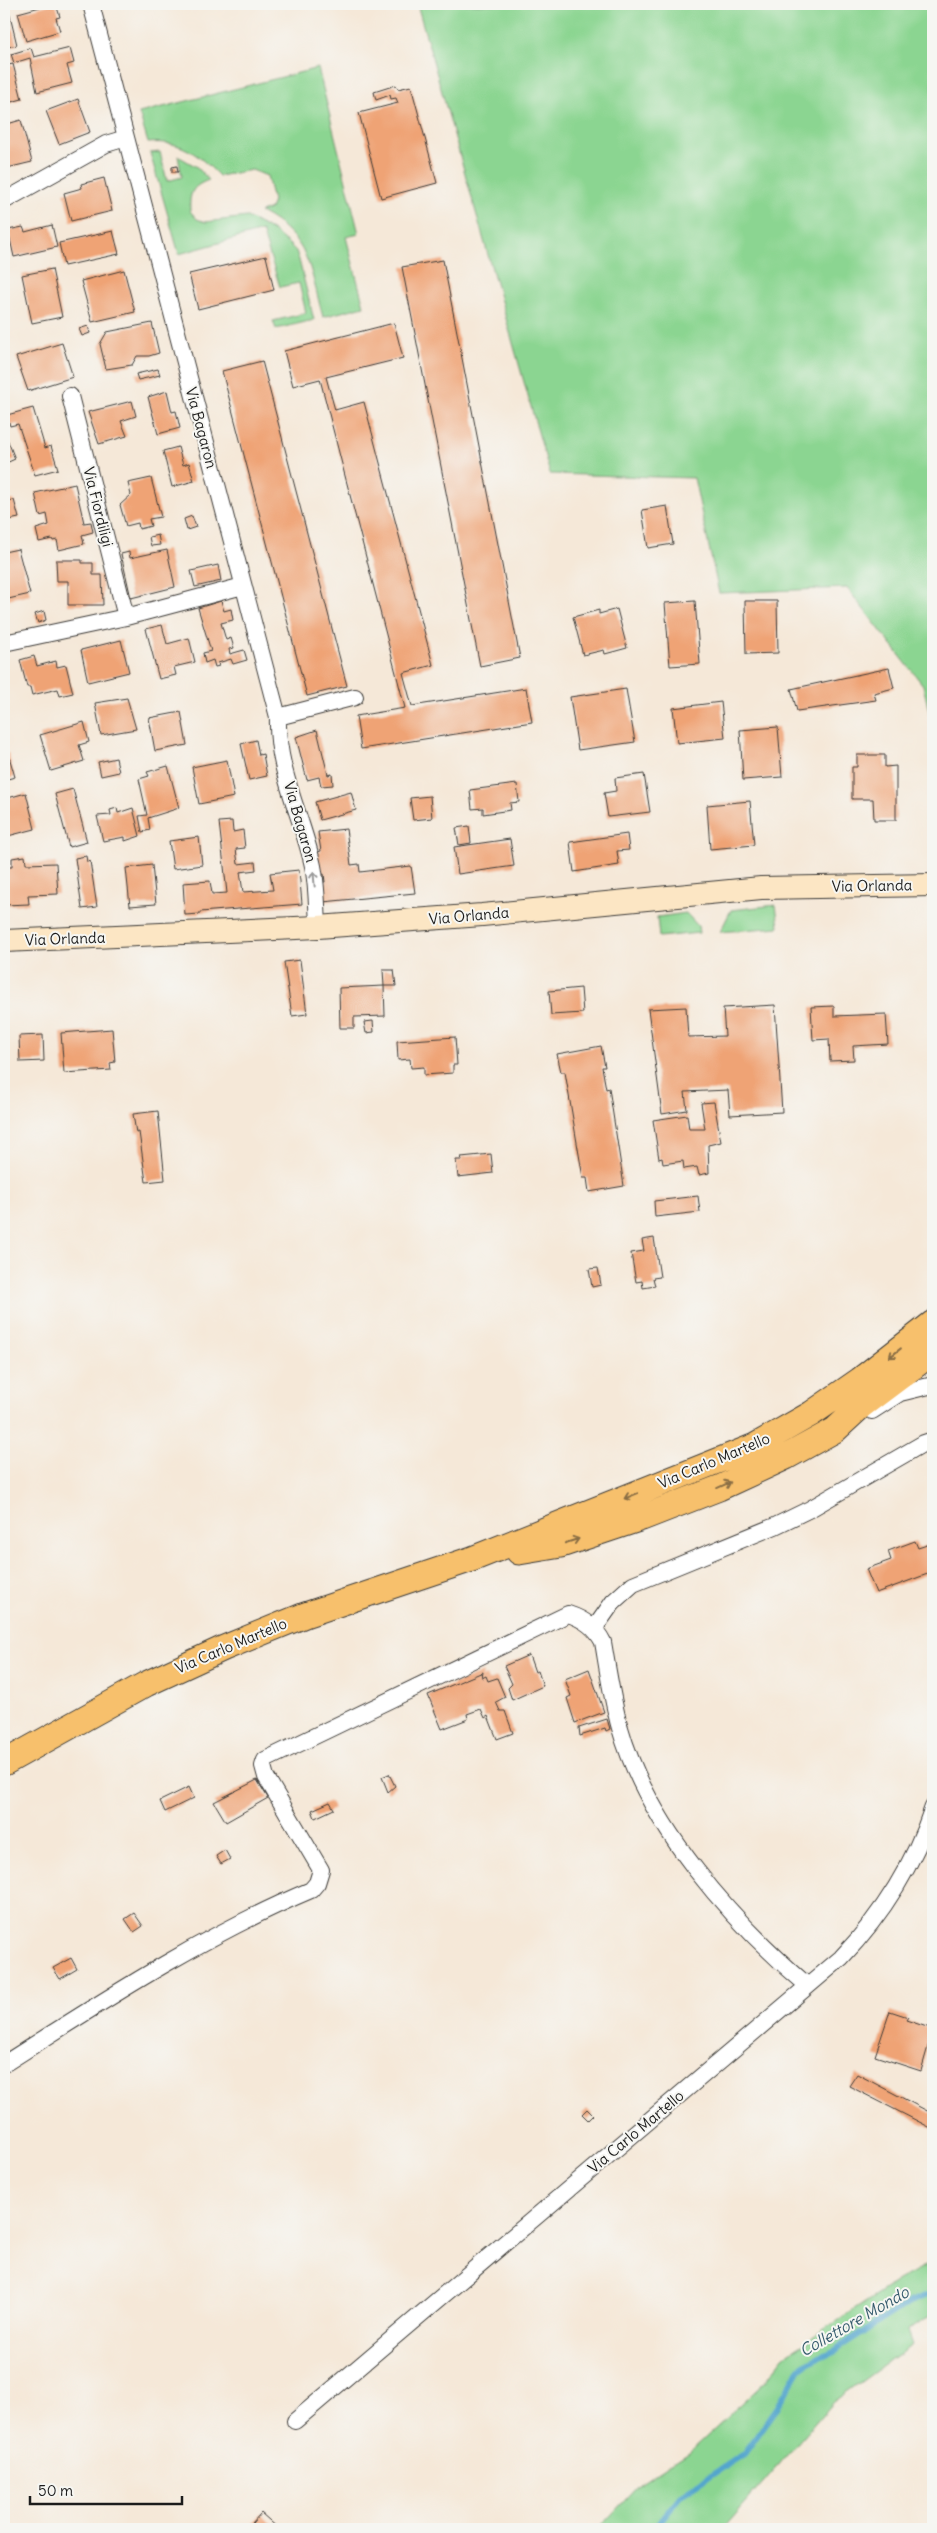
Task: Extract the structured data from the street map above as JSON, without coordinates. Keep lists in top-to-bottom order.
{
  "streets": {
    "main road": ["Via Orlanda", "Via Carlo Martello"],
    "street": ["Via Bagaron", "Via Fiordiligi"]
  },
  "crossings": [
    ["Via Bagaron", "Via Orlanda"]
  ],
  "water": ["Collettore Mondo"],
  "scale_bar": "50 m"
}
